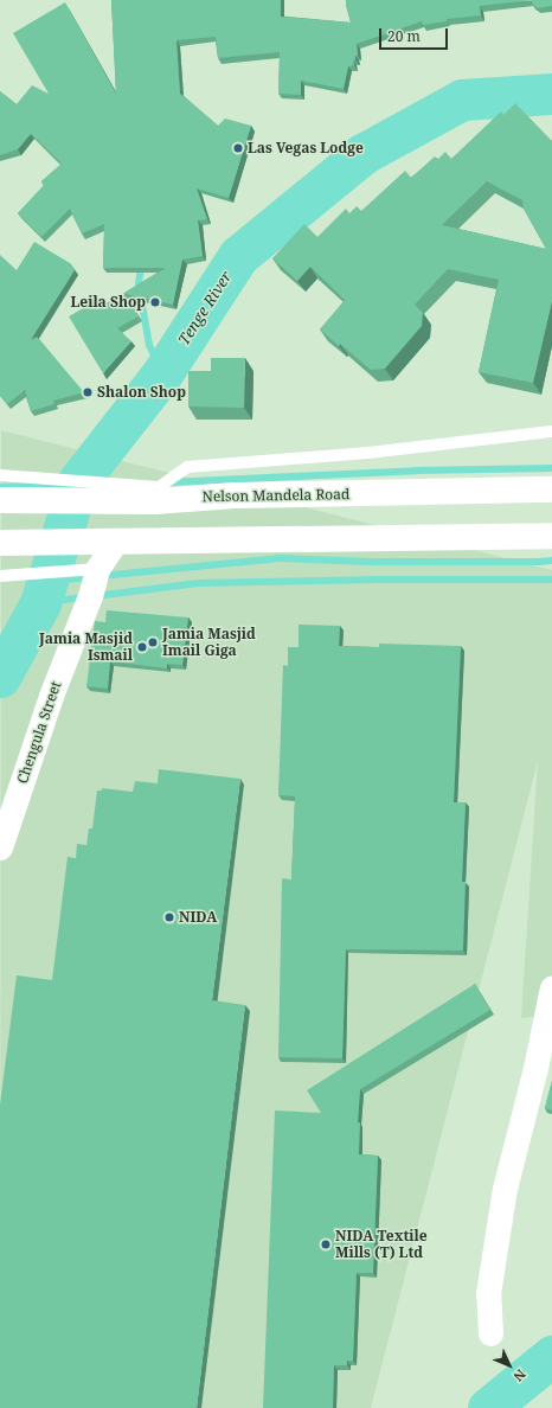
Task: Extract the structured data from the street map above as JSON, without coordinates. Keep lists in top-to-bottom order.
{
  "streets": {
    "main road": ["Nelson Mandela Road"],
    "street": ["Chengula Street"]
  },
  "water": ["Tenge River"],
  "places": [
    "Las Vegas Lodge",
    "Leila Shop",
    "Shalon Shop",
    "Jamia Masjid Imail Giga",
    "Jamia Masjid Ismail",
    "NIDA",
    "NIDA Textile Mills (T) Ltd"
  ],
  "scale_bar": "20 m",
  "north": "bottom right"
}
